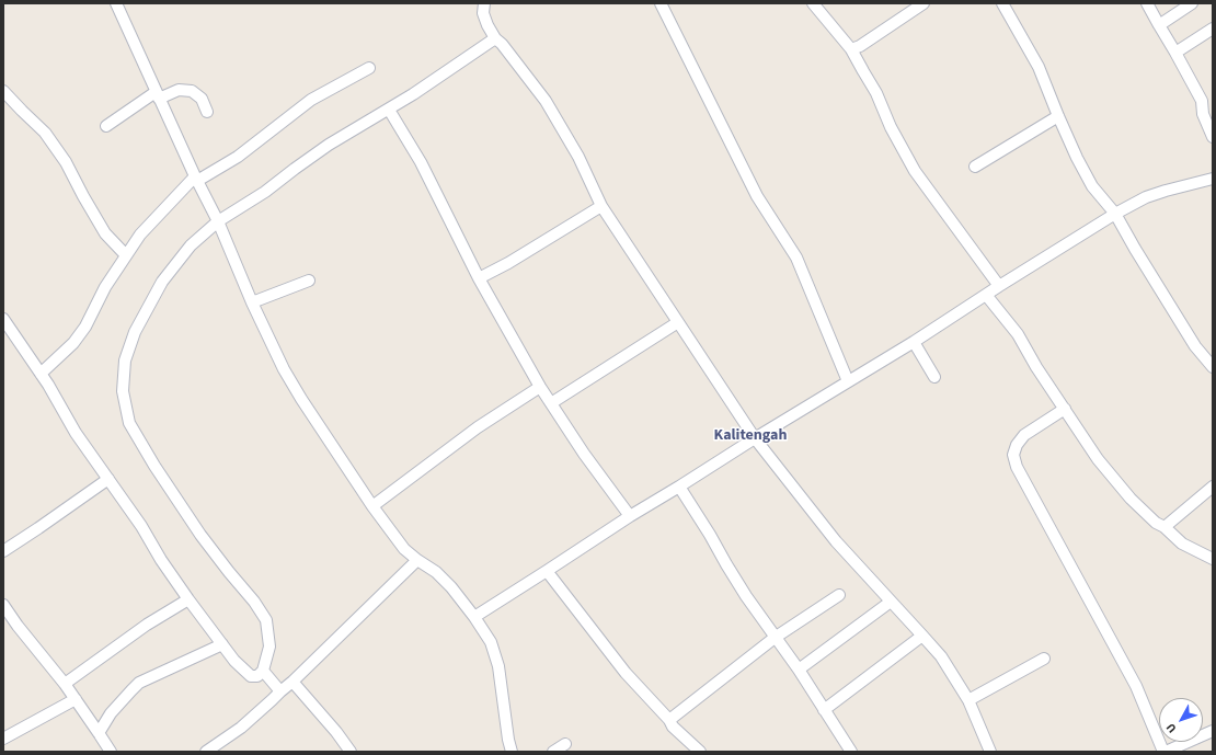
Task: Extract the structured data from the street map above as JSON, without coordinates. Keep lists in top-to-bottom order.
{
  "districts": ["Kalitengah"],
  "north": "bottom left"
}
